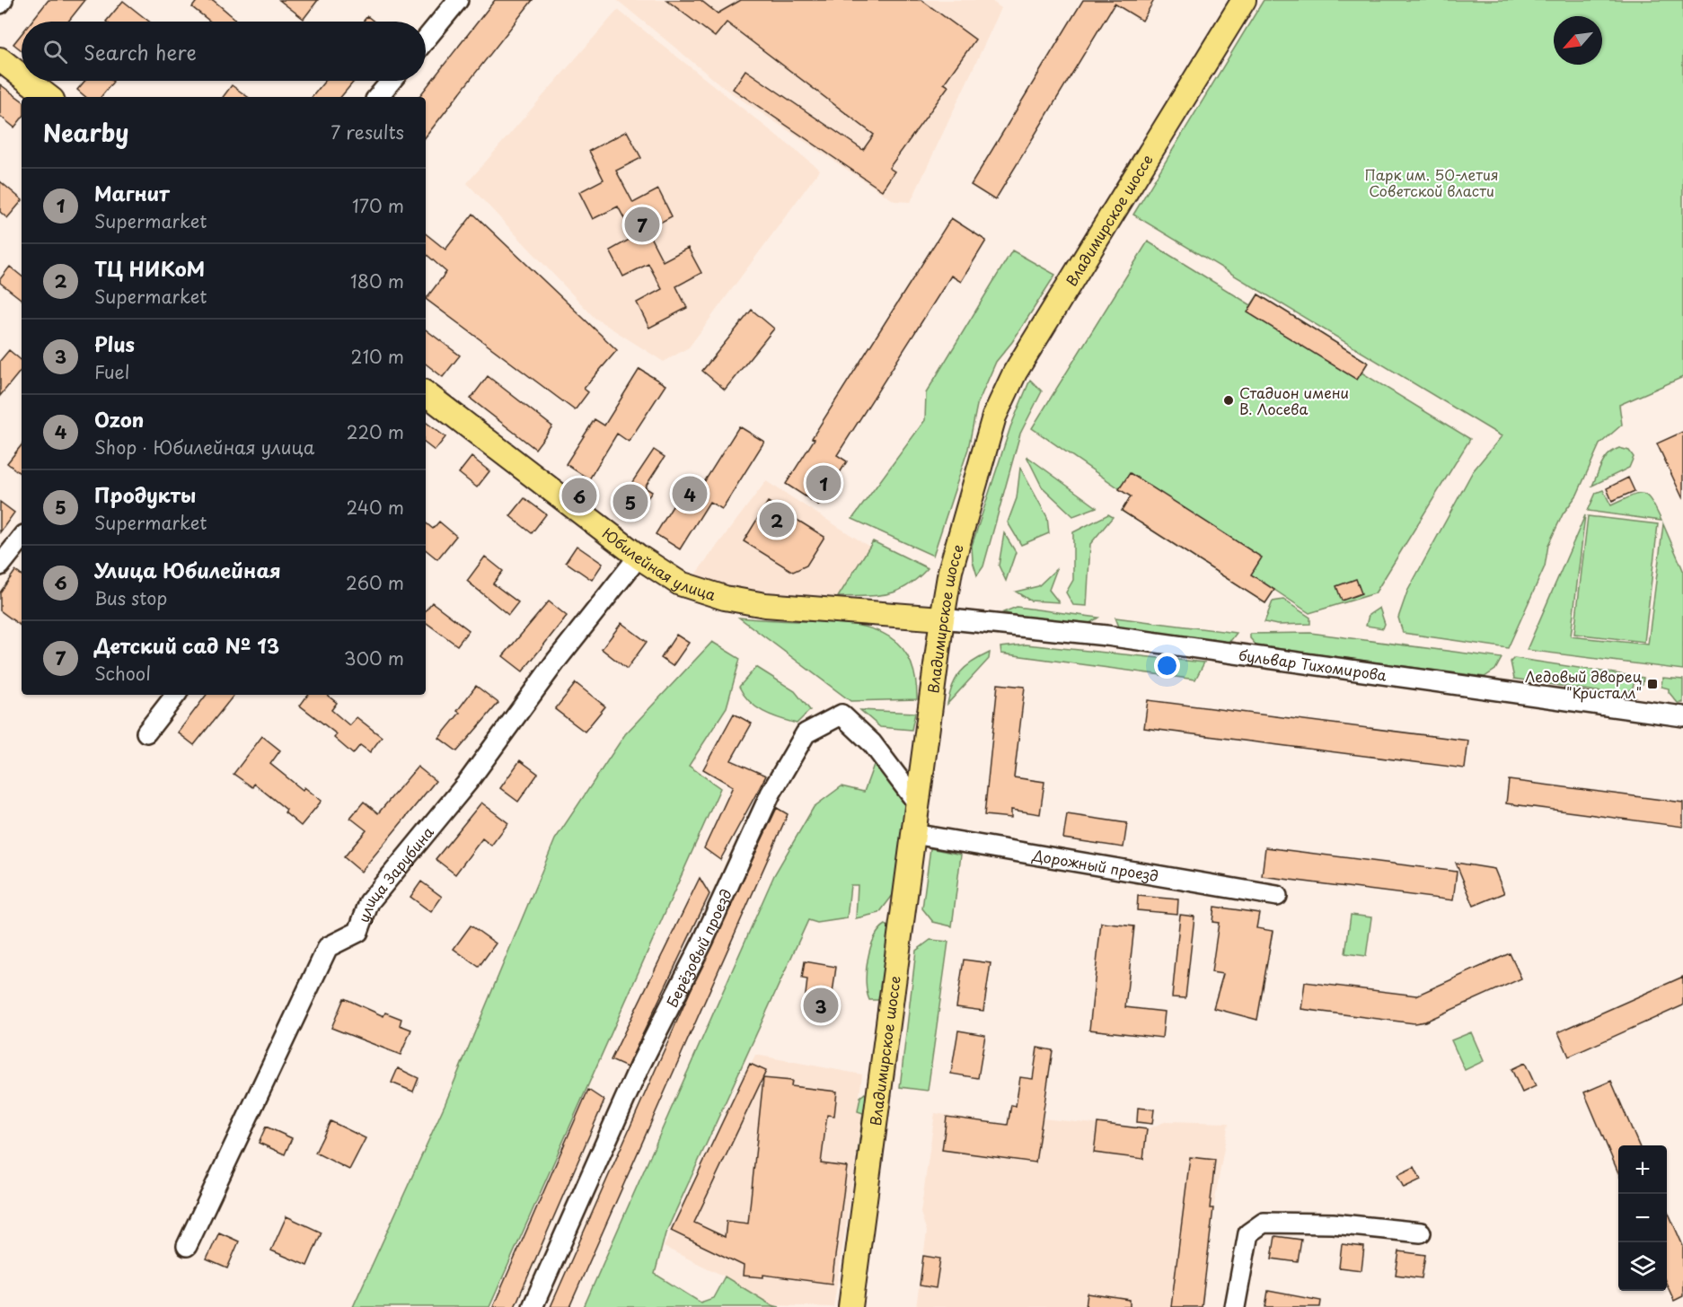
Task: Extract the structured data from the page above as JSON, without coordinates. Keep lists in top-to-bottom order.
{
  "streets": {
    "main road": ["Владимирское шоссе", "Юбилейная улица"],
    "street": [
      "бульвар Тихомирова",
      "Дорожный проезд",
      "улица Зарубина",
      "Берёзовый проезд"
    ]
  },
  "crossings": [
    ["Владимирское шоссе", "Юбилейная улица"],
    ["Владимирское шоссе", "бульвар Тихомирова"],
    ["Владимирское шоссе", "Дорожный проезд"],
    ["Владимирское шоссе", "Берёзовый проезд"],
    ["Юбилейная улица", "бульвар Тихомирова"],
    ["Юбилейная улица", "улица Зарубина"]
  ],
  "parks": ["Парк им. 50-летия Советской власти"],
  "places": {
    "other": ["Стадион имени В. Лосева"],
    "transit": ["Ледовый дворец \"Кристалл\""]
  },
  "north": "bottom left",
  "page": {
    "search": "Search here",
    "heading": ["Nearby", "7 results"],
    "list": [
      {
        "mark": "1",
        "name": "Магнит",
        "note": "Supermarket",
        "value": "170 m"
      },
      {
        "mark": "2",
        "name": "ТЦ НИКоМ",
        "note": "Supermarket",
        "value": "180 m"
      },
      {
        "mark": "3",
        "name": "Plus",
        "note": "Fuel",
        "value": "210 m"
      },
      {
        "mark": "4",
        "name": "Ozon",
        "note": "Shop · Юбилейная улица",
        "value": "220 m"
      },
      {
        "mark": "5",
        "name": "Продукты",
        "note": "Supermarket",
        "value": "240 m"
      },
      {
        "mark": "6",
        "name": "Улица Юбилейная",
        "note": "Bus stop",
        "value": "260 m"
      },
      {
        "mark": "7",
        "name": "Детский сад № 13",
        "note": "School",
        "value": "300 m"
      }
    ],
    "pins": [
      "7",
      "1",
      "4",
      "6",
      "5",
      "2",
      "3"
    ],
    "map_buttons": ["+", "−"]
  }
}
